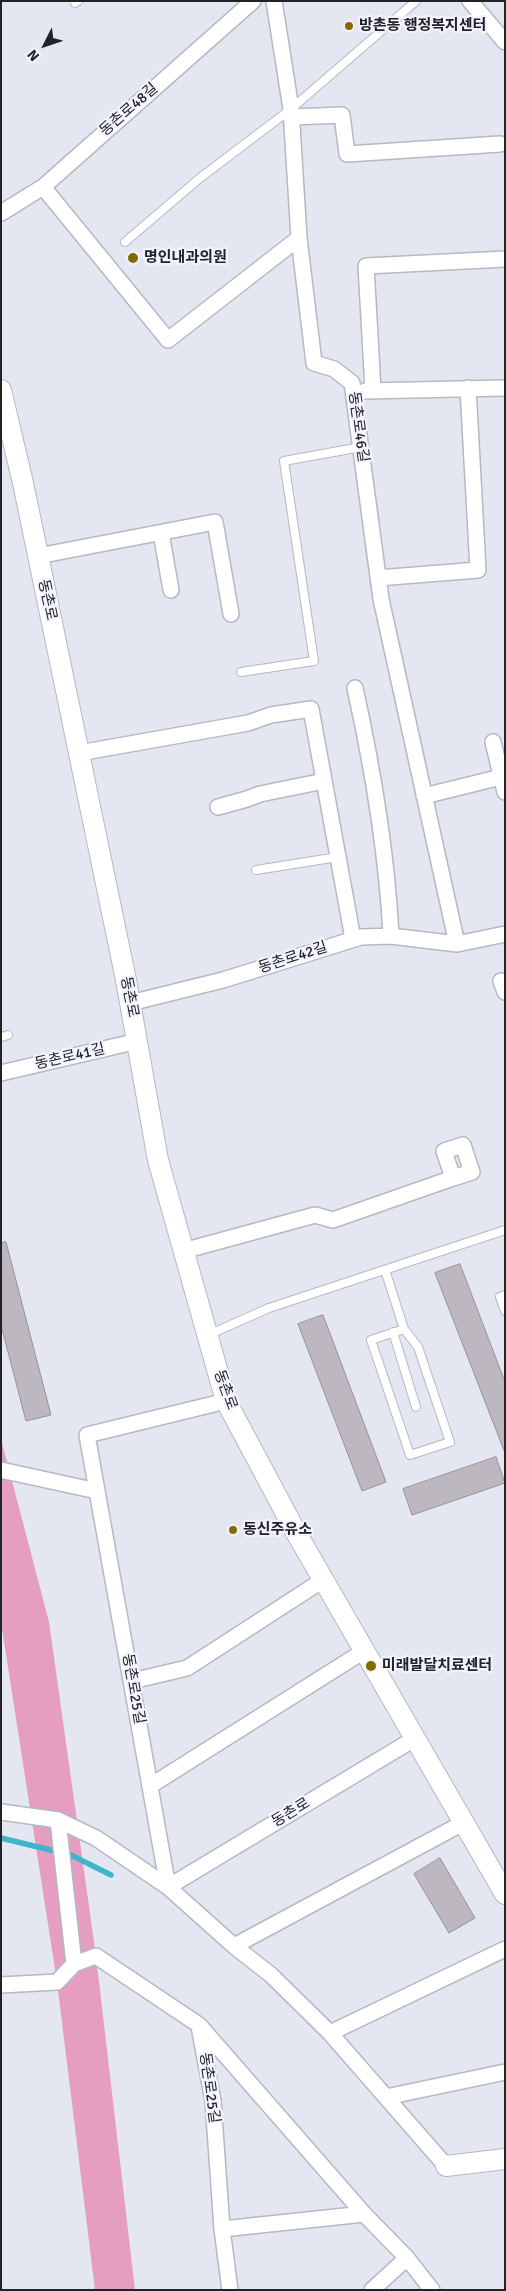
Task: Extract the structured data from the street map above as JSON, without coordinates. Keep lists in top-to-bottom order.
{
  "streets": {
    "main road": ["동촌로"],
    "street": [
      "동촌로48길",
      "동촌로46길",
      "동촌로42길",
      "동촌로41길",
      "동촌로25길"
    ]
  },
  "crossings": [
    ["동촌로", "동촌로42길"],
    ["동촌로", "동촌로41길"],
    ["동촌로", "동촌로25길"]
  ],
  "places": [
    "방촌동 행정복지센터",
    "명인내과의원",
    "동신주유소",
    "미래발달치료센터"
  ],
  "north": "bottom left"
}
